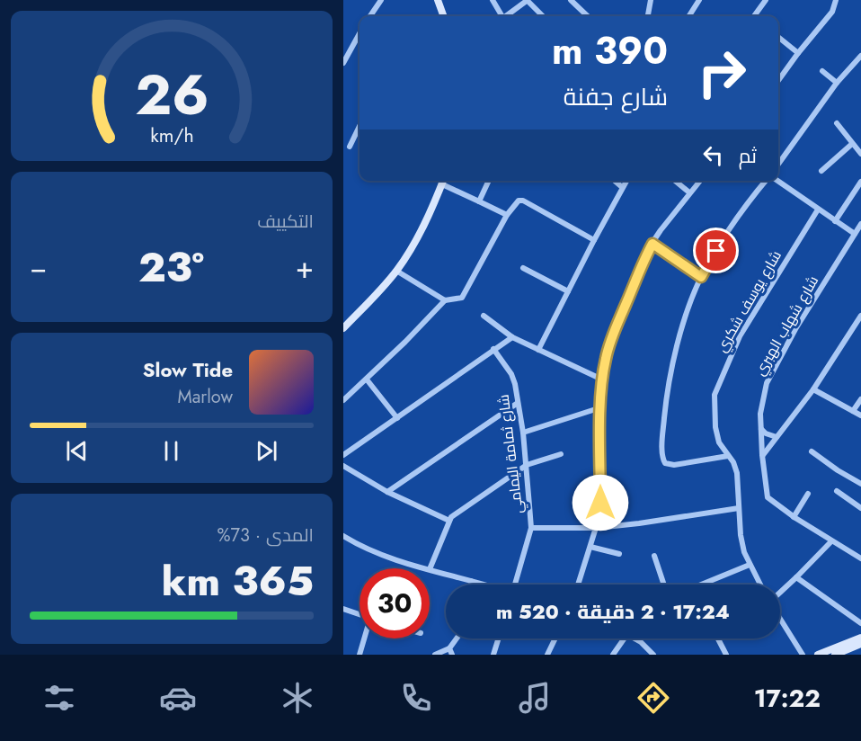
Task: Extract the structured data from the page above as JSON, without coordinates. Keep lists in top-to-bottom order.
{
  "streets": {
    "street": ["شارع يوسف شكري", "شارع شهاب الهبري", "شارع ثمامة اليمامي"]
  },
  "page": {
    "turn": ["390 m", "شارع جفنة"],
    "then": "ثم",
    "tile": [
      "التكييف",
      ["المدى · 73%", "365 km"]
    ],
    "heat": ["−", "23°", "+"],
    "song": ["Slow Tide", "Marlow"],
    "limit": "30",
    "trip": "17:24 · 2 دقيقة · 520 m",
    "tabs": "17:22",
    "gauge": ["26", "km/h"]
  }
}
